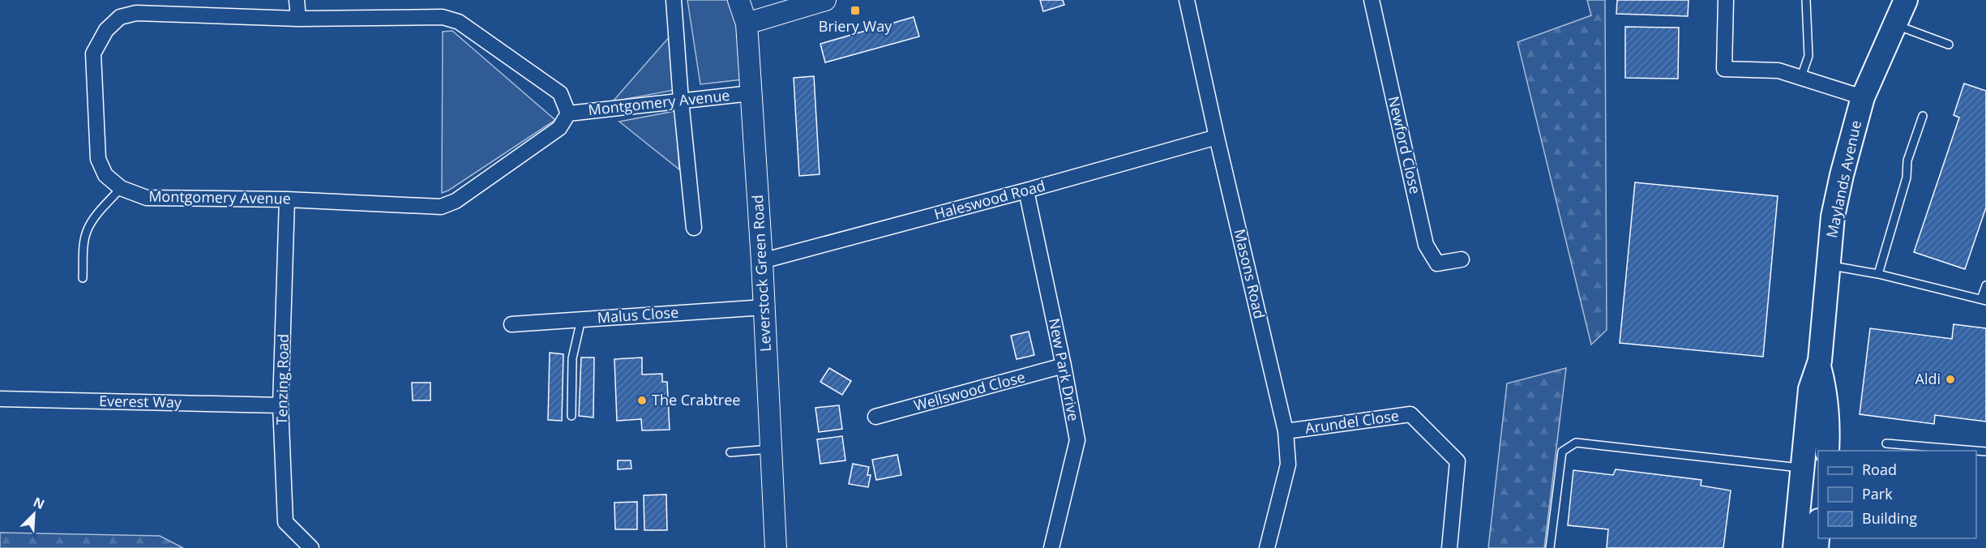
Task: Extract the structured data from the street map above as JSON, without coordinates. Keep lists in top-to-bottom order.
{
  "streets": {
    "main road": ["Maylands Avenue"],
    "street": [
      "Montgomery Avenue",
      "Newford Close",
      "Haleswood Road",
      "Leverstock Green Road",
      "Masons Road",
      "Malus Close",
      "New Park Drive",
      "Tenzing Road",
      "Wellswood Close",
      "Everest Way",
      "Arundel Close"
    ]
  },
  "crossings": [
    ["Montgomery Avenue", "Leverstock Green Road"],
    ["Montgomery Avenue", "Tenzing Road"],
    ["Haleswood Road", "Leverstock Green Road"],
    ["Haleswood Road", "Masons Road"],
    ["Haleswood Road", "New Park Drive"],
    ["Leverstock Green Road", "Malus Close"],
    ["Masons Road", "Arundel Close"],
    ["New Park Drive", "Wellswood Close"],
    ["Tenzing Road", "Everest Way"]
  ],
  "places": {
    "transit": ["Briery Way"],
    "other": ["Aldi", "The Crabtree"]
  },
  "legend": ["Road", "Park", "Building"],
  "north": "top right"
}
